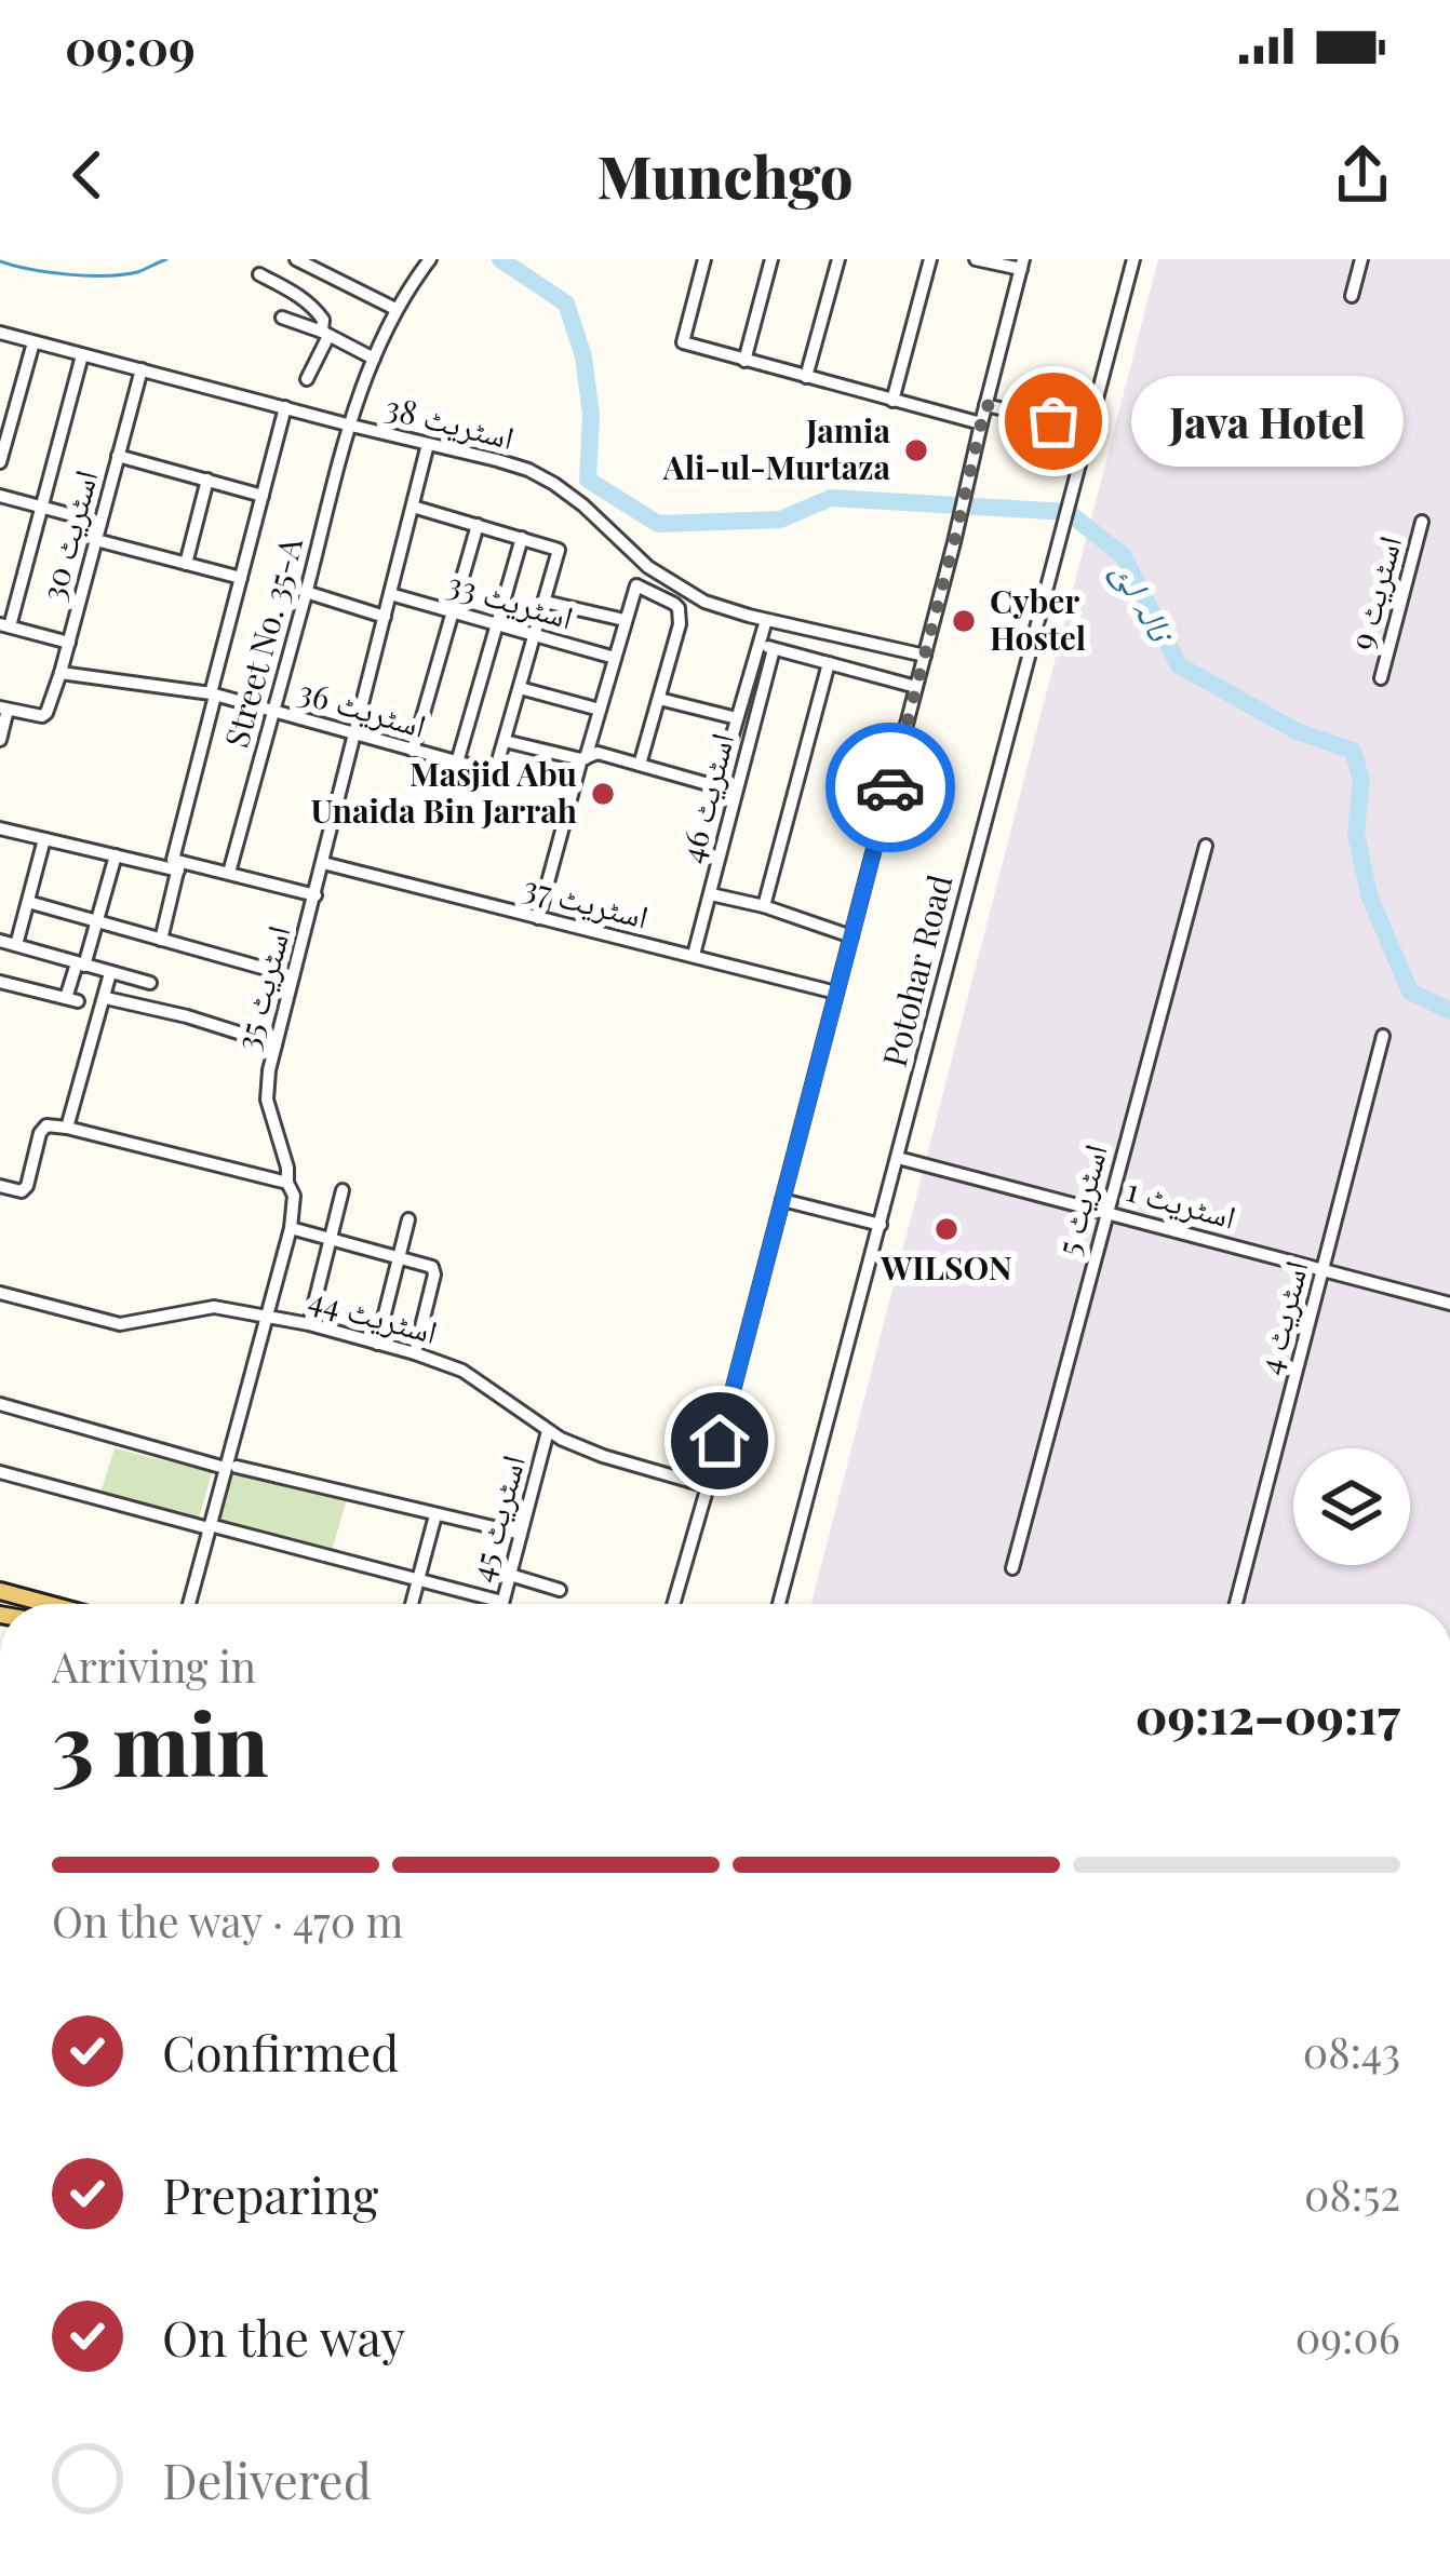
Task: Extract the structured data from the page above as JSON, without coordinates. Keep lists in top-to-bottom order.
{
  "streets": {
    "street": [
      "اسٹریٹ 38",
      "اسٹریٹ 30",
      "اسٹریٹ 9",
      "اسٹریٹ 33",
      "Street No. 35-A",
      "اسٹریٹ 36",
      "اسٹریٹ 46",
      "اسٹریٹ 37",
      "Potohar Road",
      "اسٹریٹ 35",
      "اسٹریٹ 5",
      "اسٹریٹ 1",
      "اسٹریٹ 44",
      "اسٹریٹ 4",
      "اسٹریٹ 45"
    ]
  },
  "crossings": [
    ["اسٹریٹ 38", "اسٹریٹ 30"],
    ["اسٹریٹ 38", "Street No. 35-A"],
    ["اسٹریٹ 38", "اسٹریٹ 35"],
    ["اسٹریٹ 30", "اسٹریٹ 36"],
    ["اسٹریٹ 33", "اسٹریٹ 35"],
    ["Street No. 35-A", "اسٹریٹ 36"],
    ["اسٹریٹ 36", "اسٹریٹ 35"],
    ["اسٹریٹ 37", "اسٹریٹ 35"],
    ["Potohar Road", "اسٹریٹ 1"],
    ["اسٹریٹ 35", "اسٹریٹ 44"],
    ["اسٹریٹ 5", "اسٹریٹ 1"],
    ["اسٹریٹ 1", "اسٹریٹ 4"],
    ["اسٹریٹ 44", "اسٹریٹ 45"]
  ],
  "water": ["نالہ لئ"],
  "places": [
    "Java Hotel",
    "Jamia Ali-ul-Murtaza",
    "Cyber Hostel",
    "Masjid Abu Unaida Bin Jarrah",
    "WILSON"
  ],
  "page": {
    "status": "09:09",
    "header": "Munchgo",
    "bubble": "Java Hotel",
    "heading": ["3 min", "Arriving in", "09:12–09:17"],
    "bar": "On the way · 470 m",
    "list": [
      ["Confirmed", "08:43"],
      ["Preparing", "08:52"],
      ["On the way", "09:06"],
      "Delivered"
    ]
  }
}
